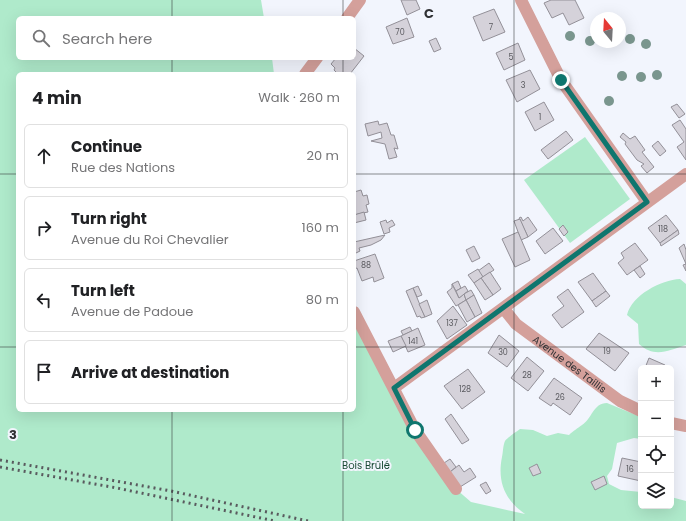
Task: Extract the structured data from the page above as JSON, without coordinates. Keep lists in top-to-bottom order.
{
  "streets": {
    "street": ["Avenue des Taillis"]
  },
  "parks": ["Bois Brûlé"],
  "house_numbers": [
    "7",
    "70",
    "5",
    "3",
    "1",
    "118",
    "88",
    "137",
    "141",
    "19",
    "30",
    "28",
    "128",
    "26",
    "16"
  ],
  "north": "top",
  "page": {
    "search": "Search here",
    "heading": ["4 min", "Walk · 260 m"],
    "list": [
      ["Continue", "Rue des Nations", "20 m"],
      ["Turn right", "Avenue du Roi Chevalier", "160 m"],
      ["Turn left", "Avenue de Padoue", "80 m"],
      "Arrive at destination"
    ],
    "map_buttons": ["+", "−"]
  },
  "grid": {
    "columns": ["C"],
    "rows": ["3"]
  }
}
